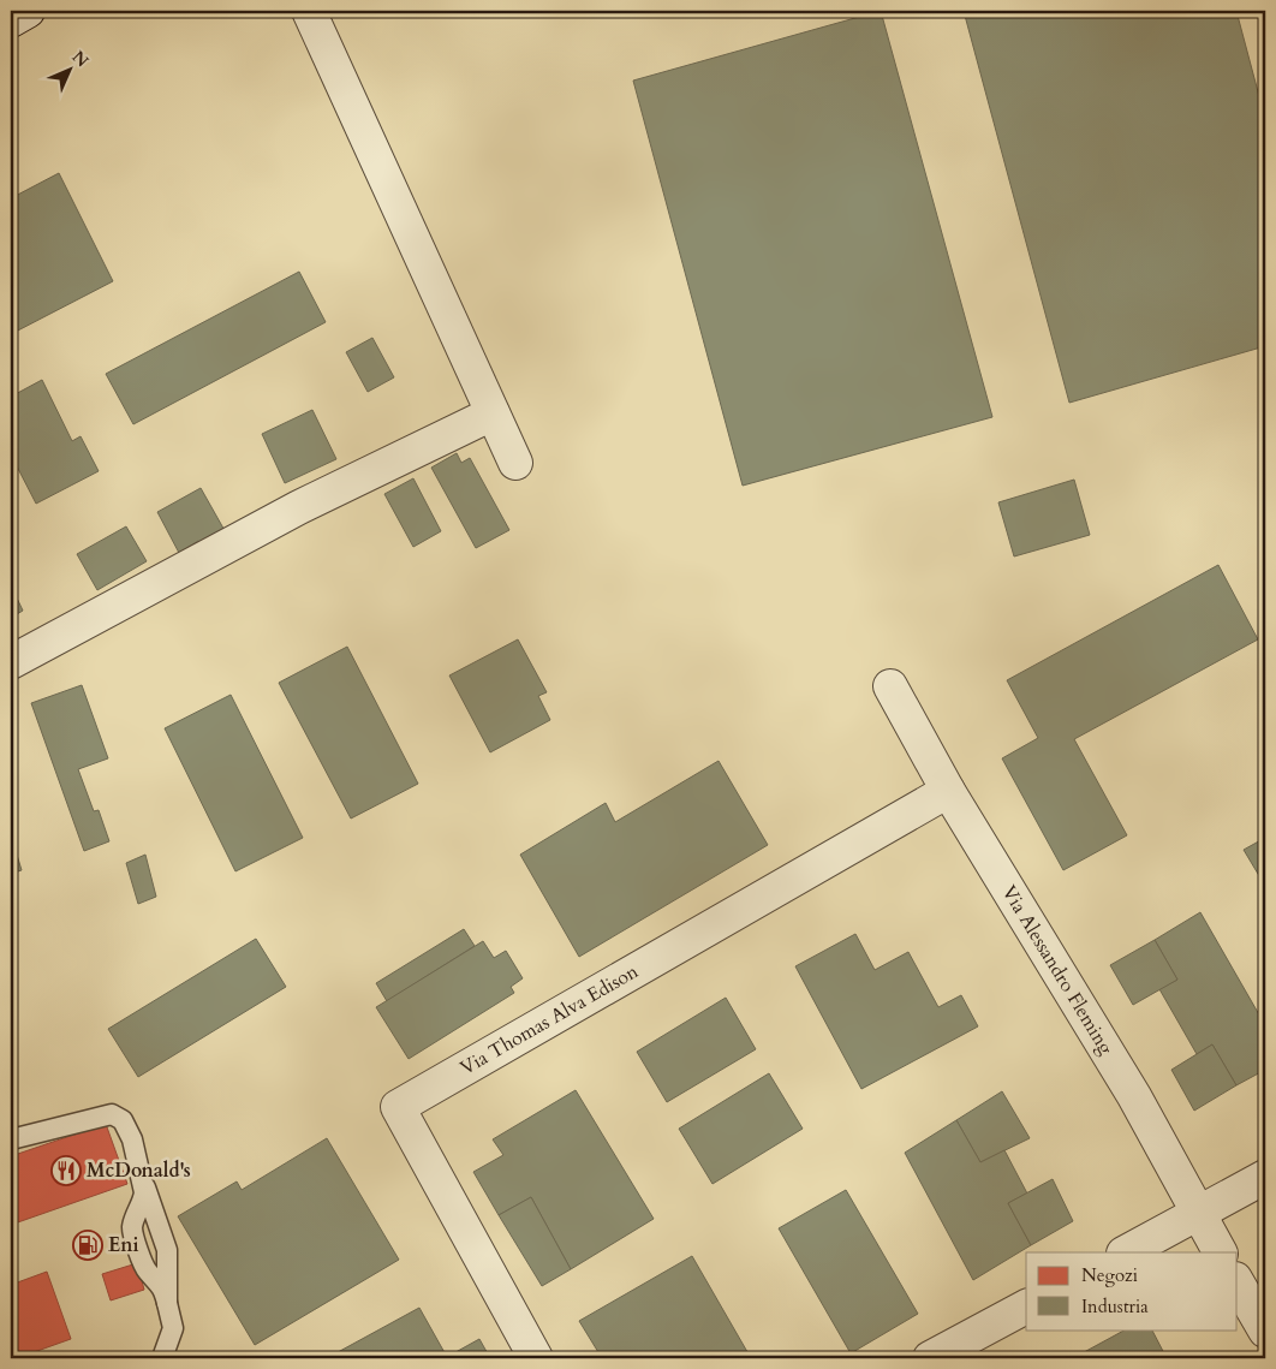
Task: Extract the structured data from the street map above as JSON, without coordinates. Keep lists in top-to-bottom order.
{
  "streets": {
    "street": ["Via Alessandro Fleming", "Via Thomas Alva Edison"]
  },
  "crossings": [
    ["Via Alessandro Fleming", "Via Thomas Alva Edison"]
  ],
  "places": {
    "restaurant": ["McDonald's"],
    "fuel station": ["Eni"]
  },
  "legend": ["Negozi", "Industria"],
  "north": "top right"
}
